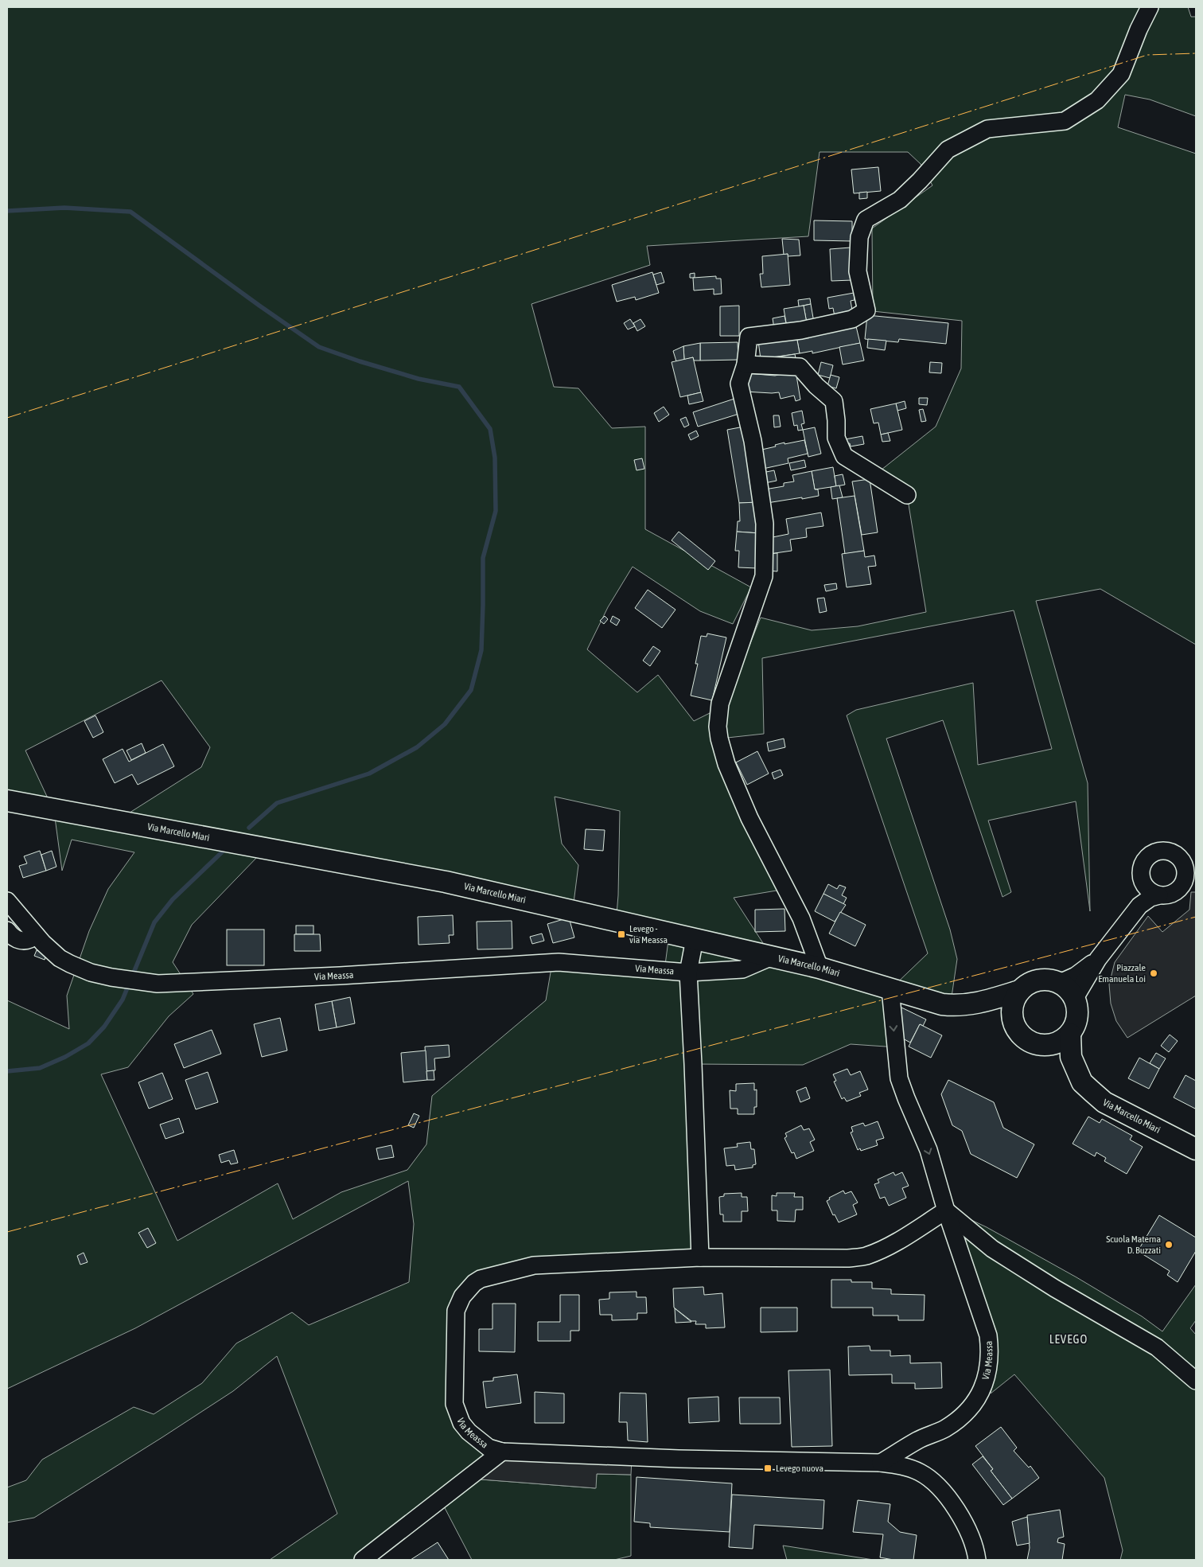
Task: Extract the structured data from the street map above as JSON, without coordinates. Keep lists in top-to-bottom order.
{
  "streets": {
    "main road": ["Via Marcello Miari"],
    "street": ["Via Meassa"]
  },
  "crossings": [
    ["Via Marcello Miari", "Via Meassa"]
  ],
  "districts": ["LEVEGO"],
  "places": {
    "transit": ["Levego - via Meassa", "Levego nuova"],
    "other": ["Piazzale Emanuela Loi", "Scuola Materna D. Buzzati"]
  }
}
